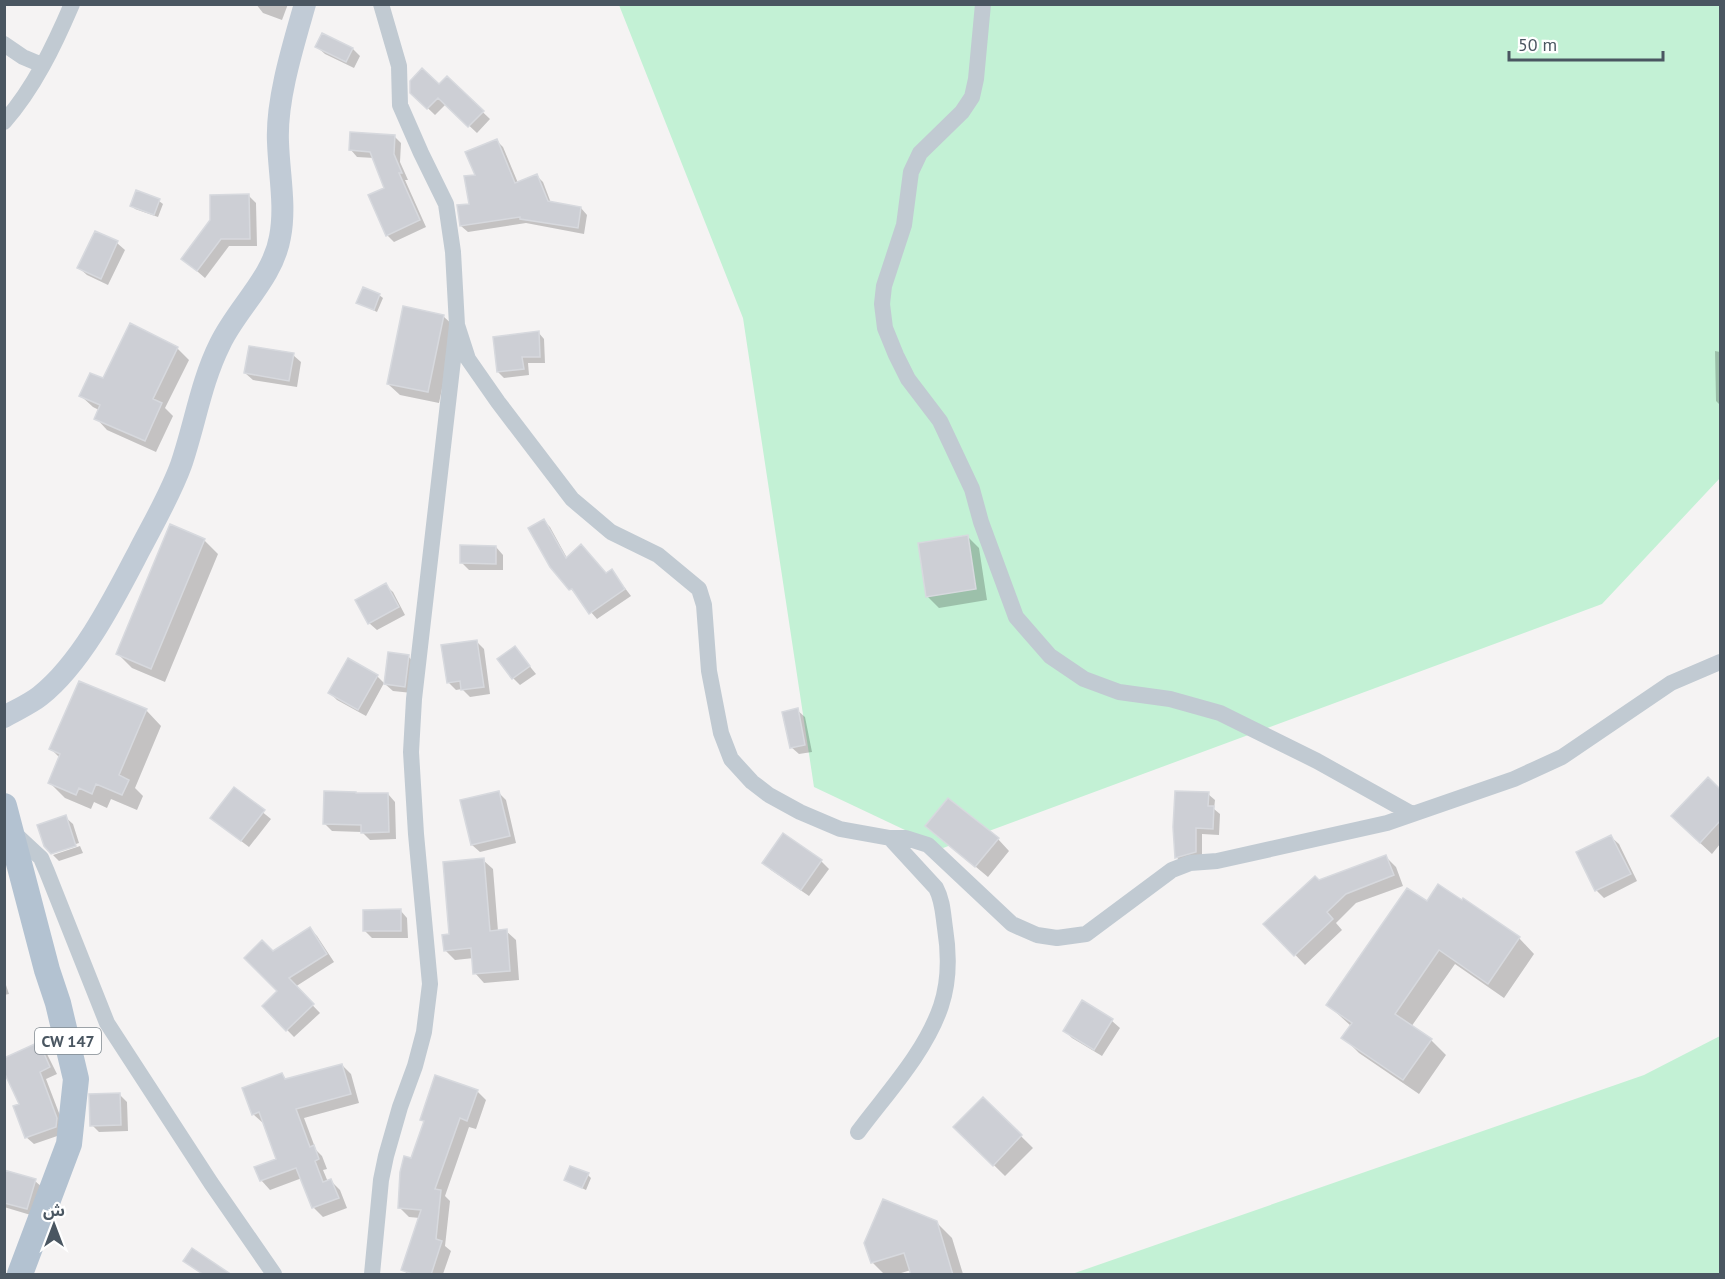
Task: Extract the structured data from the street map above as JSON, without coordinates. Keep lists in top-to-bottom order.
{
  "streets": {
    "main road": ["CW 147"]
  },
  "scale_bar": "50 m",
  "north": "top"
}
